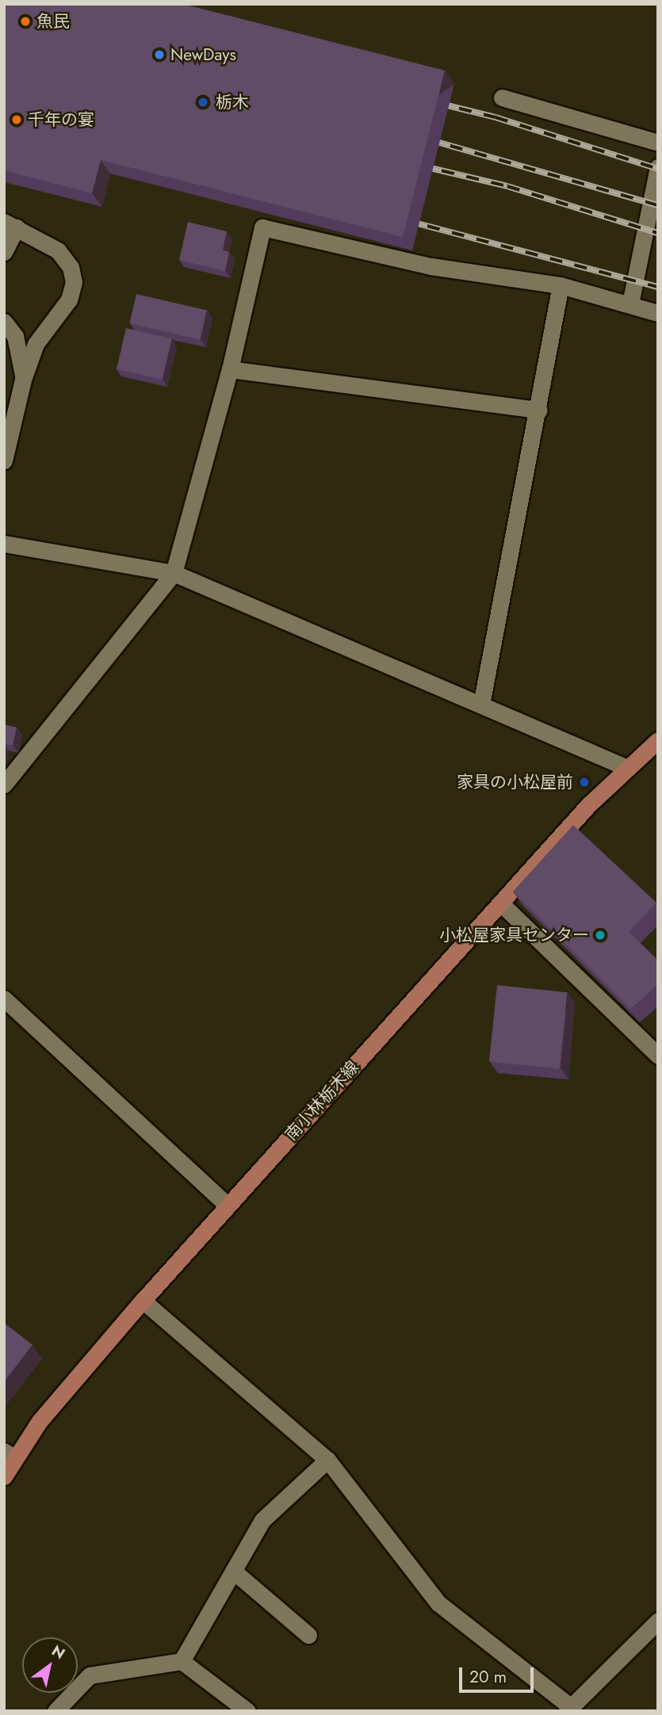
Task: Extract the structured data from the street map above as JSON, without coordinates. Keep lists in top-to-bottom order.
{
  "streets": {
    "main road": ["南小林栃木線"]
  },
  "places": [
    "魚民",
    "NewDays",
    "栃木",
    "千年の宴",
    "家具の小松屋前",
    "小松屋家具センター"
  ],
  "scale_bar": "20 m",
  "north": "top right"
}
